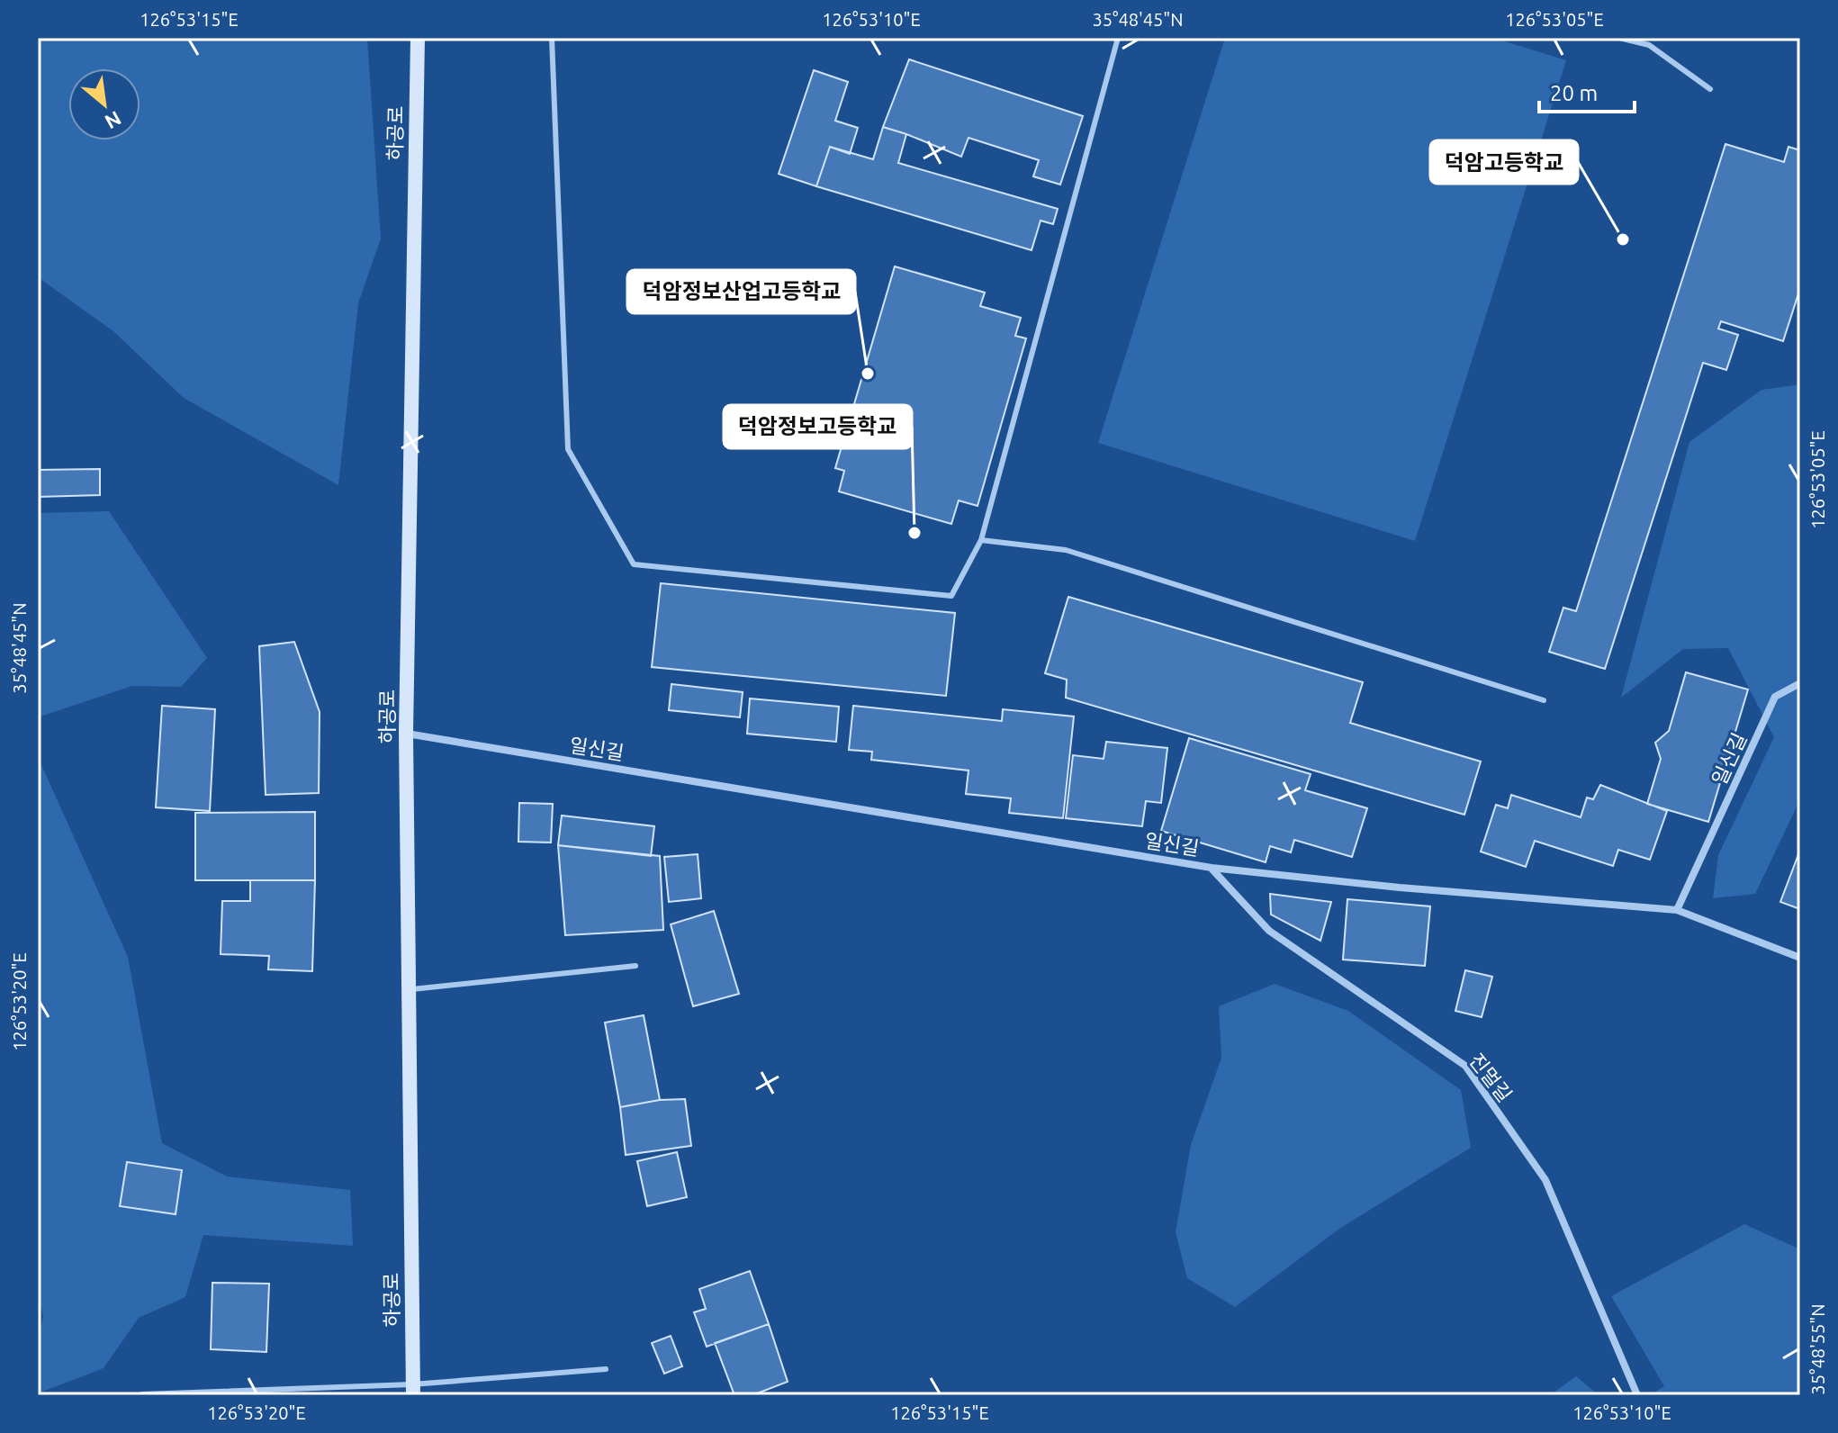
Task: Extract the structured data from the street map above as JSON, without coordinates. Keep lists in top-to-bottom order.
{
  "streets": {
    "main road": ["하공로"],
    "street": ["일신길", "진멀길"]
  },
  "crossings": [
    ["하공로", "일신길"],
    ["일신길", "진멀길"]
  ],
  "places": ["덕암고등학교", "덕암정보산업고등학교", "덕암정보고등학교"],
  "scale_bar": "20 m",
  "north": "bottom right",
  "coordinates": [
    "126°53'15\"E",
    "126°53'10\"E",
    "35°48'45\"N",
    "126°53'05\"E",
    "126°53'20\"E",
    "35°48'55\"N"
  ]
}
